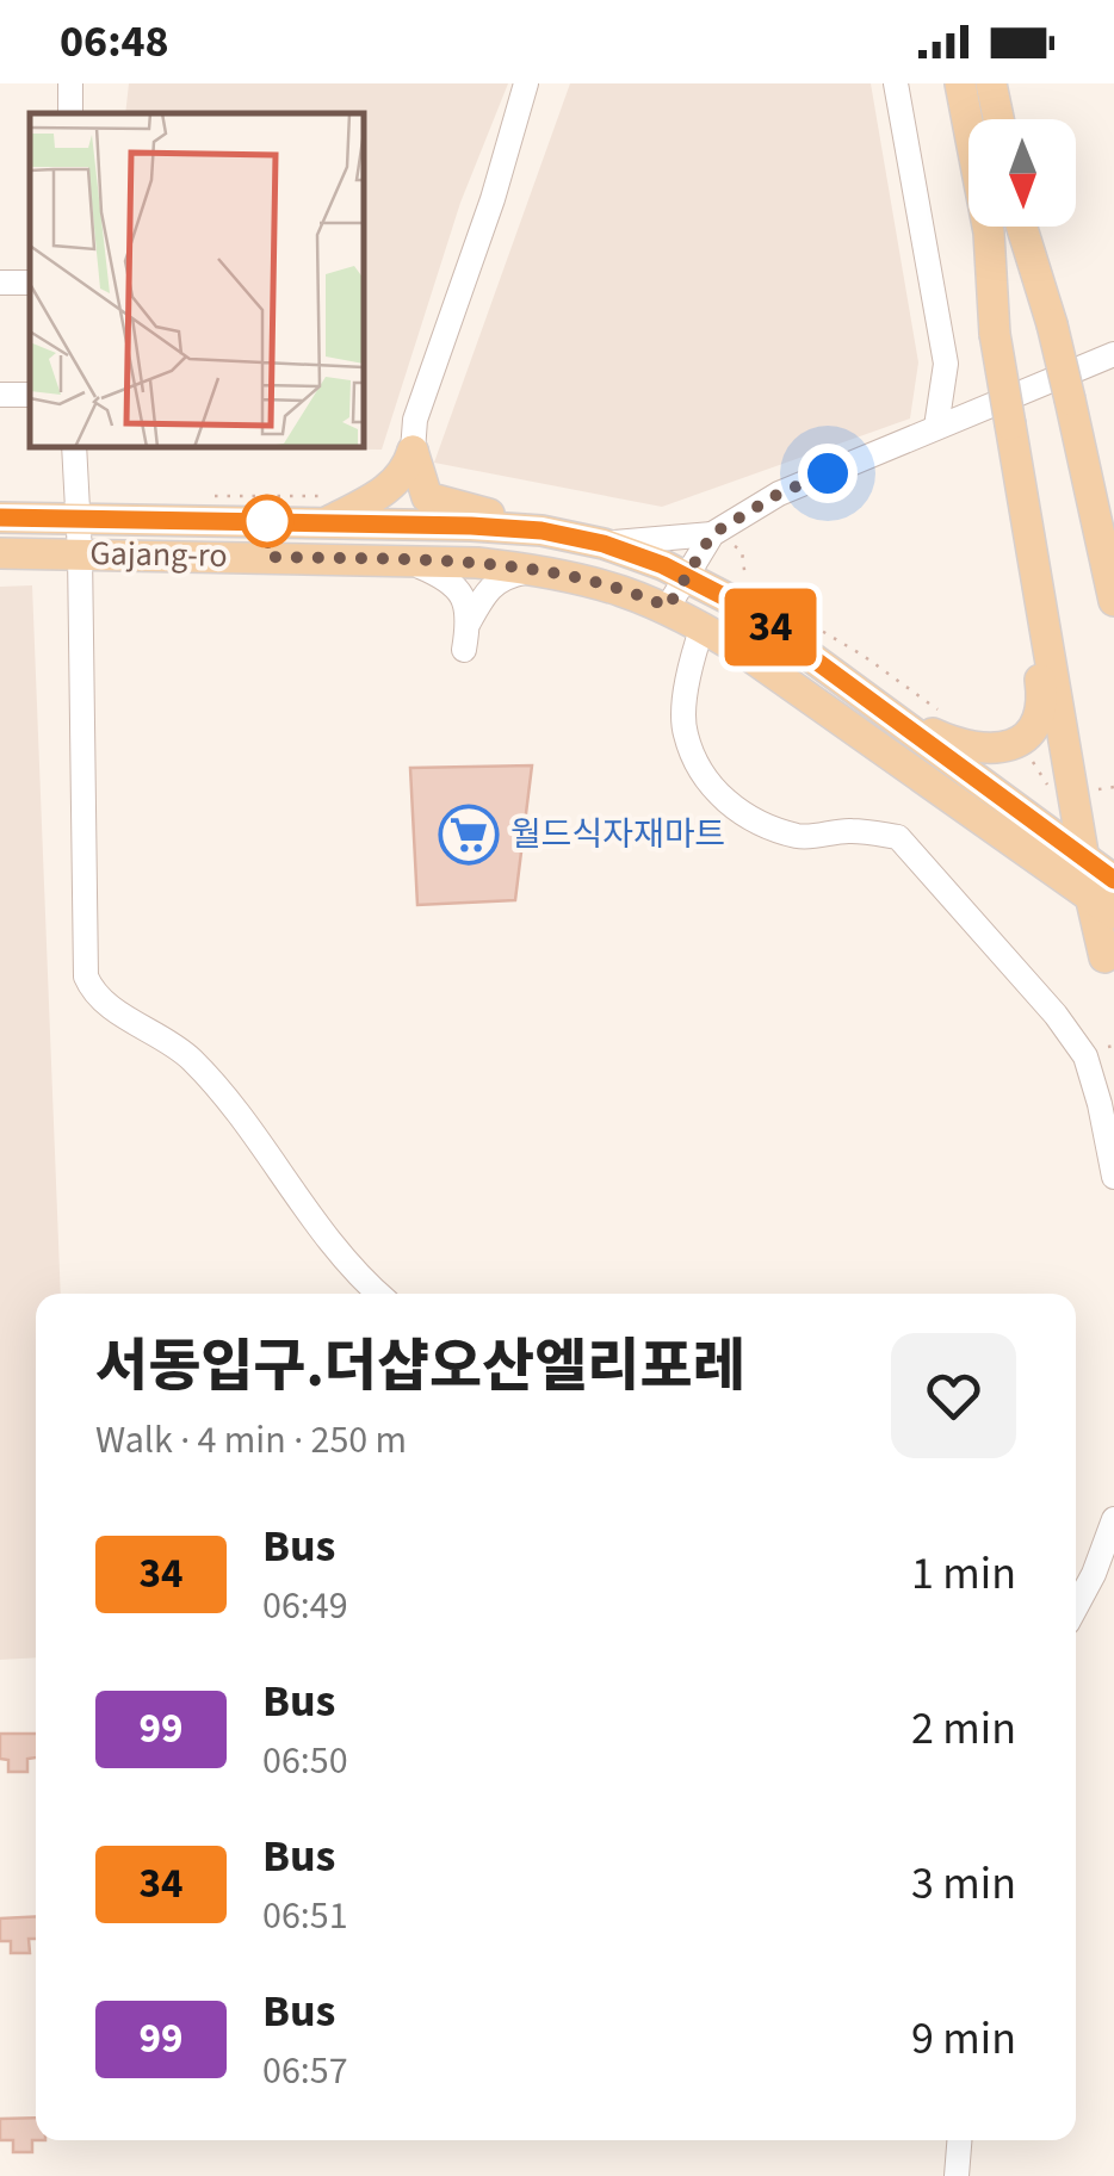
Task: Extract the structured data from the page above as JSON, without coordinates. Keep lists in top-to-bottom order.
{
  "streets": {
    "main road": ["Gajang-ro"]
  },
  "places": {
    "supermarket": ["월드식자재마트"]
  },
  "lines": ["bus line 34"],
  "north": "bottom",
  "page": {
    "status": "06:48",
    "on_map": "34",
    "heading": ["서동입구.더샵오산엘리포레", "Walk · 4 min · 250 m"],
    "list": [
      {
        "mark": "34",
        "name": "Bus",
        "note": "06:49",
        "value": "1 min"
      },
      {
        "mark": "99",
        "name": "Bus",
        "note": "06:50",
        "value": "2 min"
      },
      {
        "mark": "34",
        "name": "Bus",
        "note": "06:51",
        "value": "3 min"
      },
      {
        "mark": "99",
        "name": "Bus",
        "note": "06:57",
        "value": "9 min"
      }
    ]
  }
}
